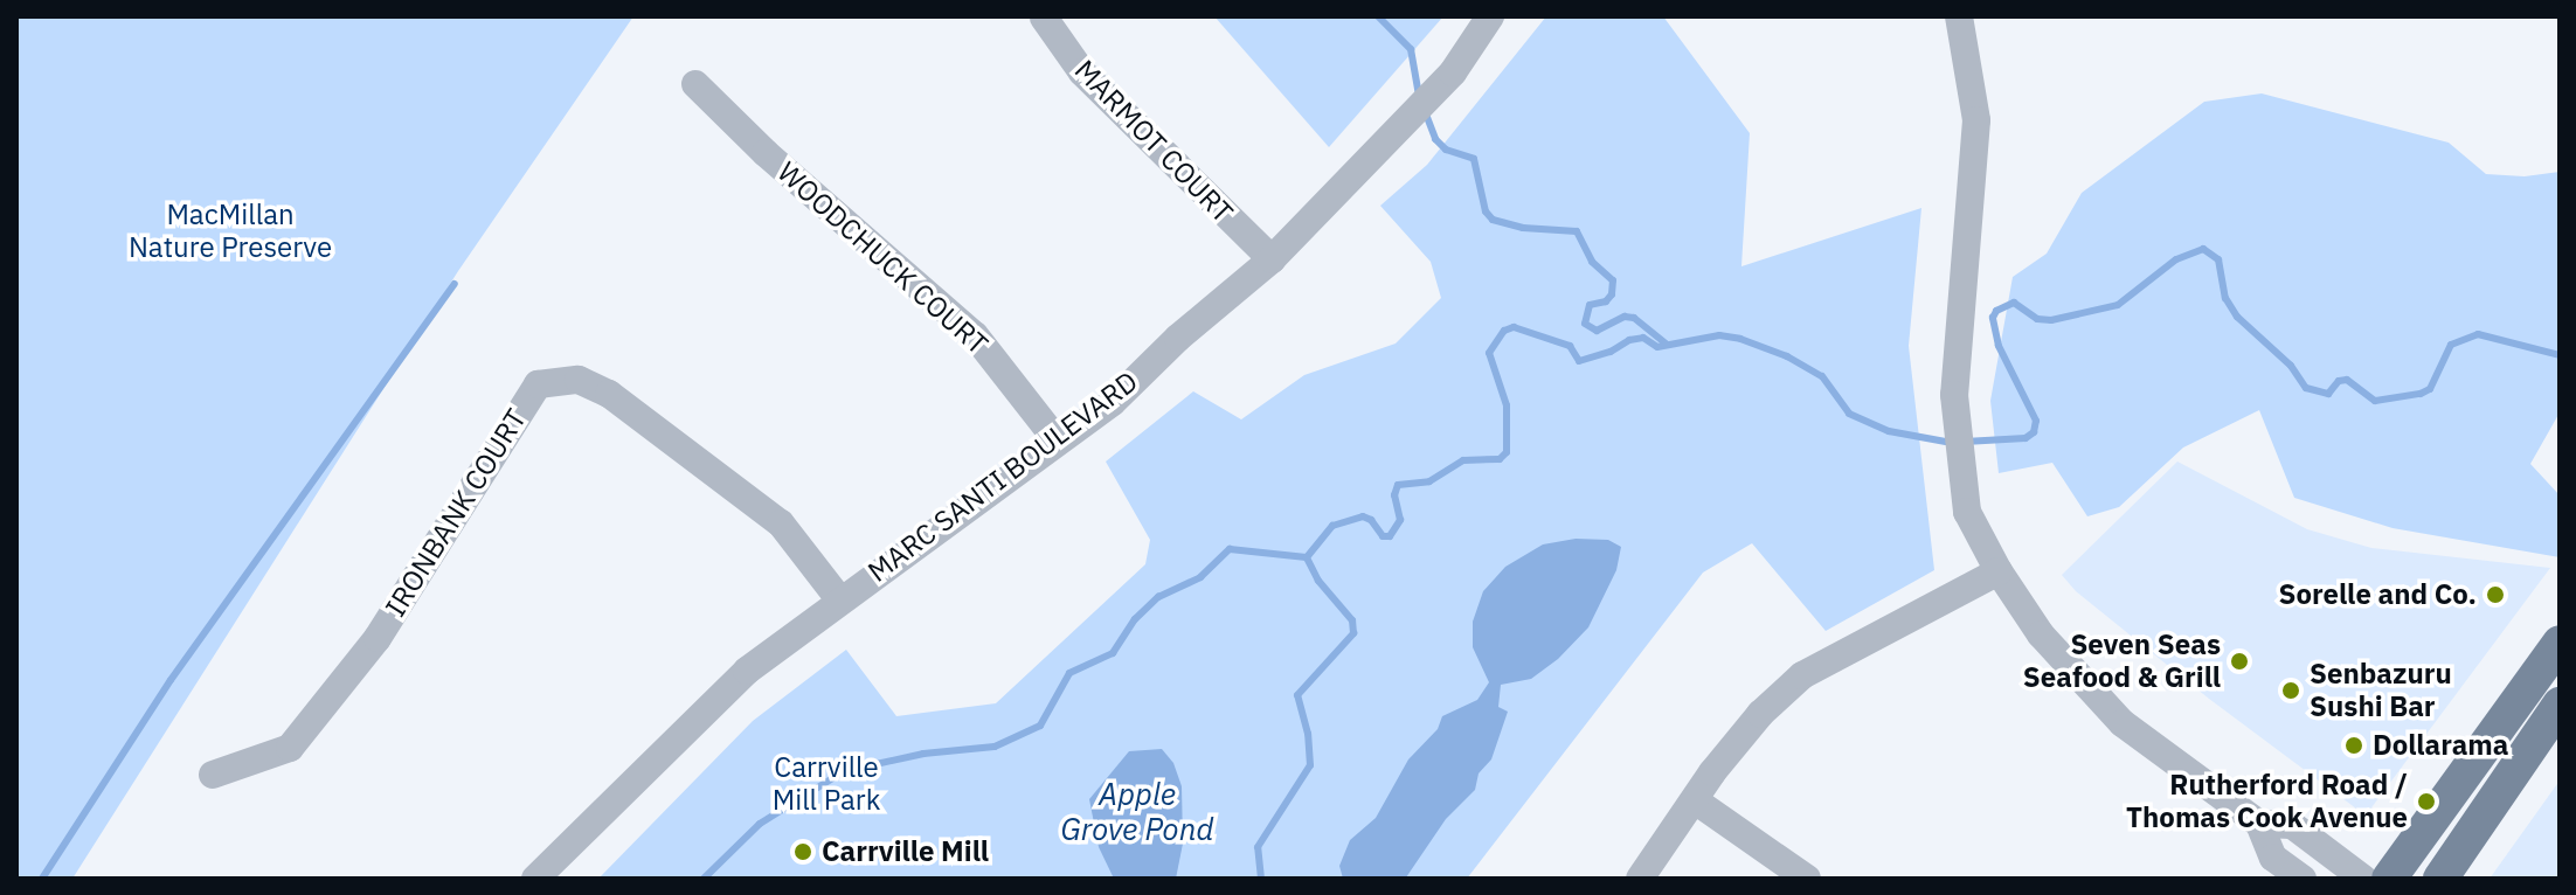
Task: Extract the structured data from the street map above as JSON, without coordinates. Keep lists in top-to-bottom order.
{
  "streets": {
    "street": [
      "MARMOT COURT",
      "WOODCHUCK COURT",
      "MARC SANTI BOULEVARD",
      "IRONBANK COURT"
    ]
  },
  "crossings": [
    ["MARMOT COURT", "MARC SANTI BOULEVARD"],
    ["WOODCHUCK COURT", "MARC SANTI BOULEVARD"],
    ["MARC SANTI BOULEVARD", "IRONBANK COURT"]
  ],
  "water": ["Apple Grove Pond"],
  "parks": ["MacMillan Nature Preserve", "Carrville Mill Park"],
  "places": [
    "Sorelle and Co.",
    "Seven Seas Seafood & Grill",
    "Senbazuru Sushi Bar",
    "Dollarama",
    "Rutherford Road / Thomas Cook Avenue",
    "Carrville Mill"
  ]
}
